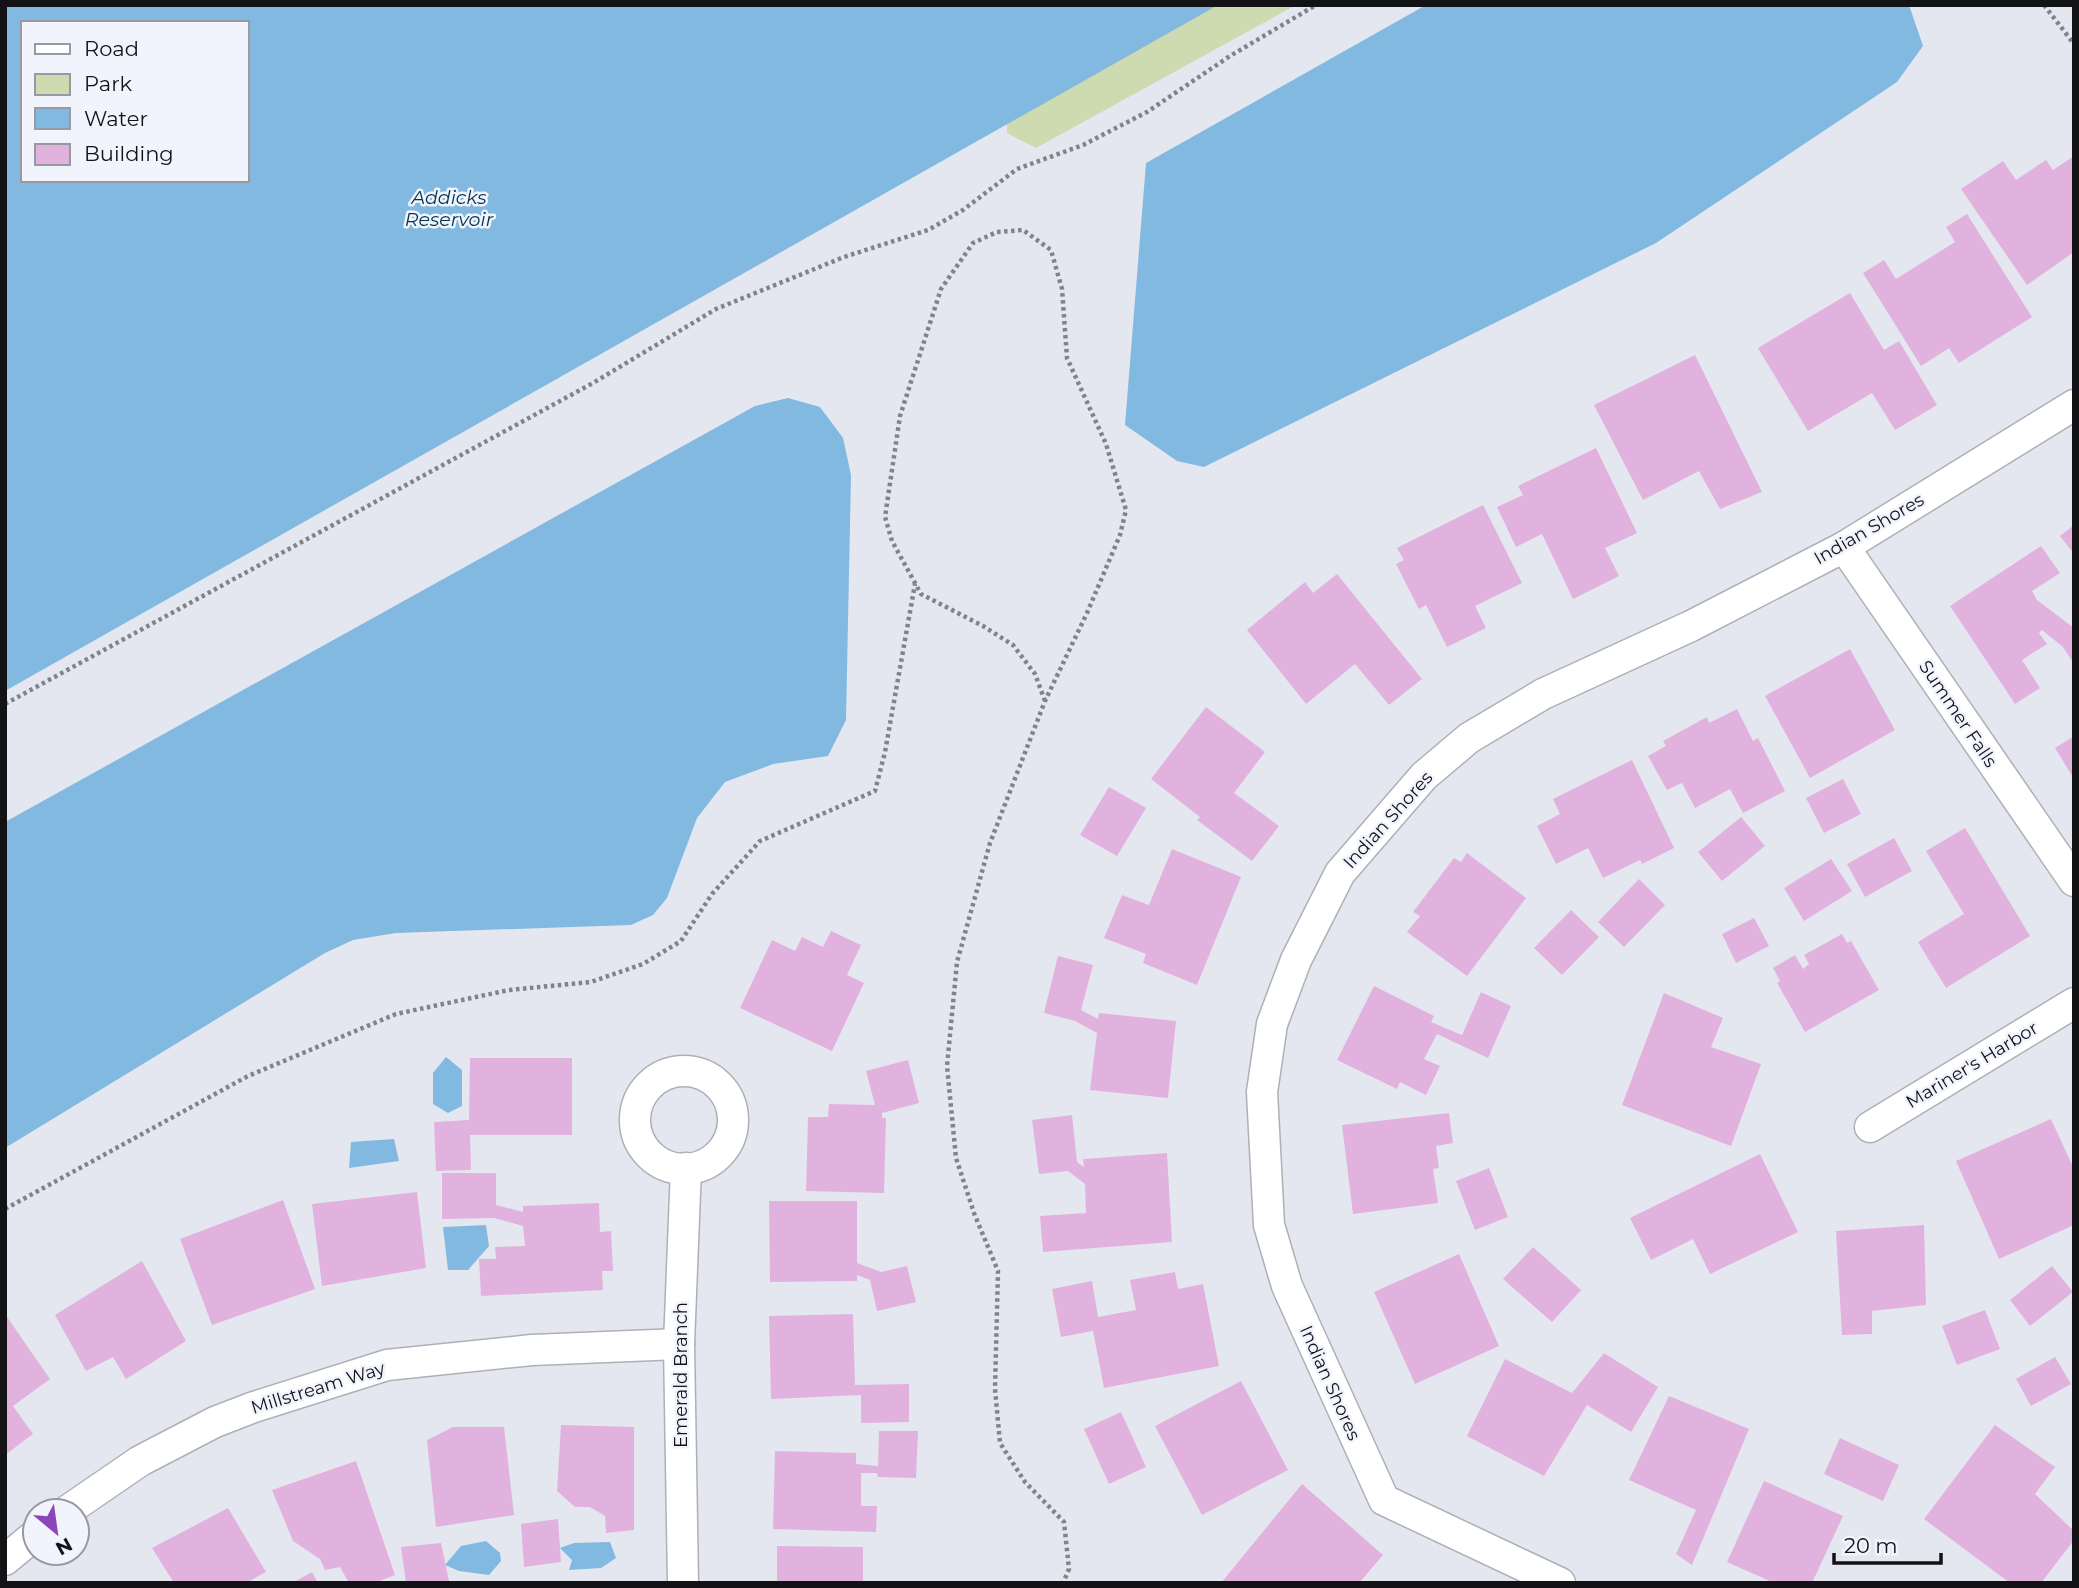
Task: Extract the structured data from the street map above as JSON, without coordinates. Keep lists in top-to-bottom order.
{
  "streets": {
    "street": [
      "Indian Shores",
      "Summer Falls",
      "Mariner's Harbor",
      "Emerald Branch",
      "Millstream Way"
    ]
  },
  "crossings": [
    ["Indian Shores", "Summer Falls"],
    ["Emerald Branch", "Millstream Way"]
  ],
  "water": ["Addicks Reservoir"],
  "legend": [
    "Road",
    "Park",
    "Water",
    "Building"
  ],
  "scale_bar": "20 m",
  "north": "bottom right"
}
